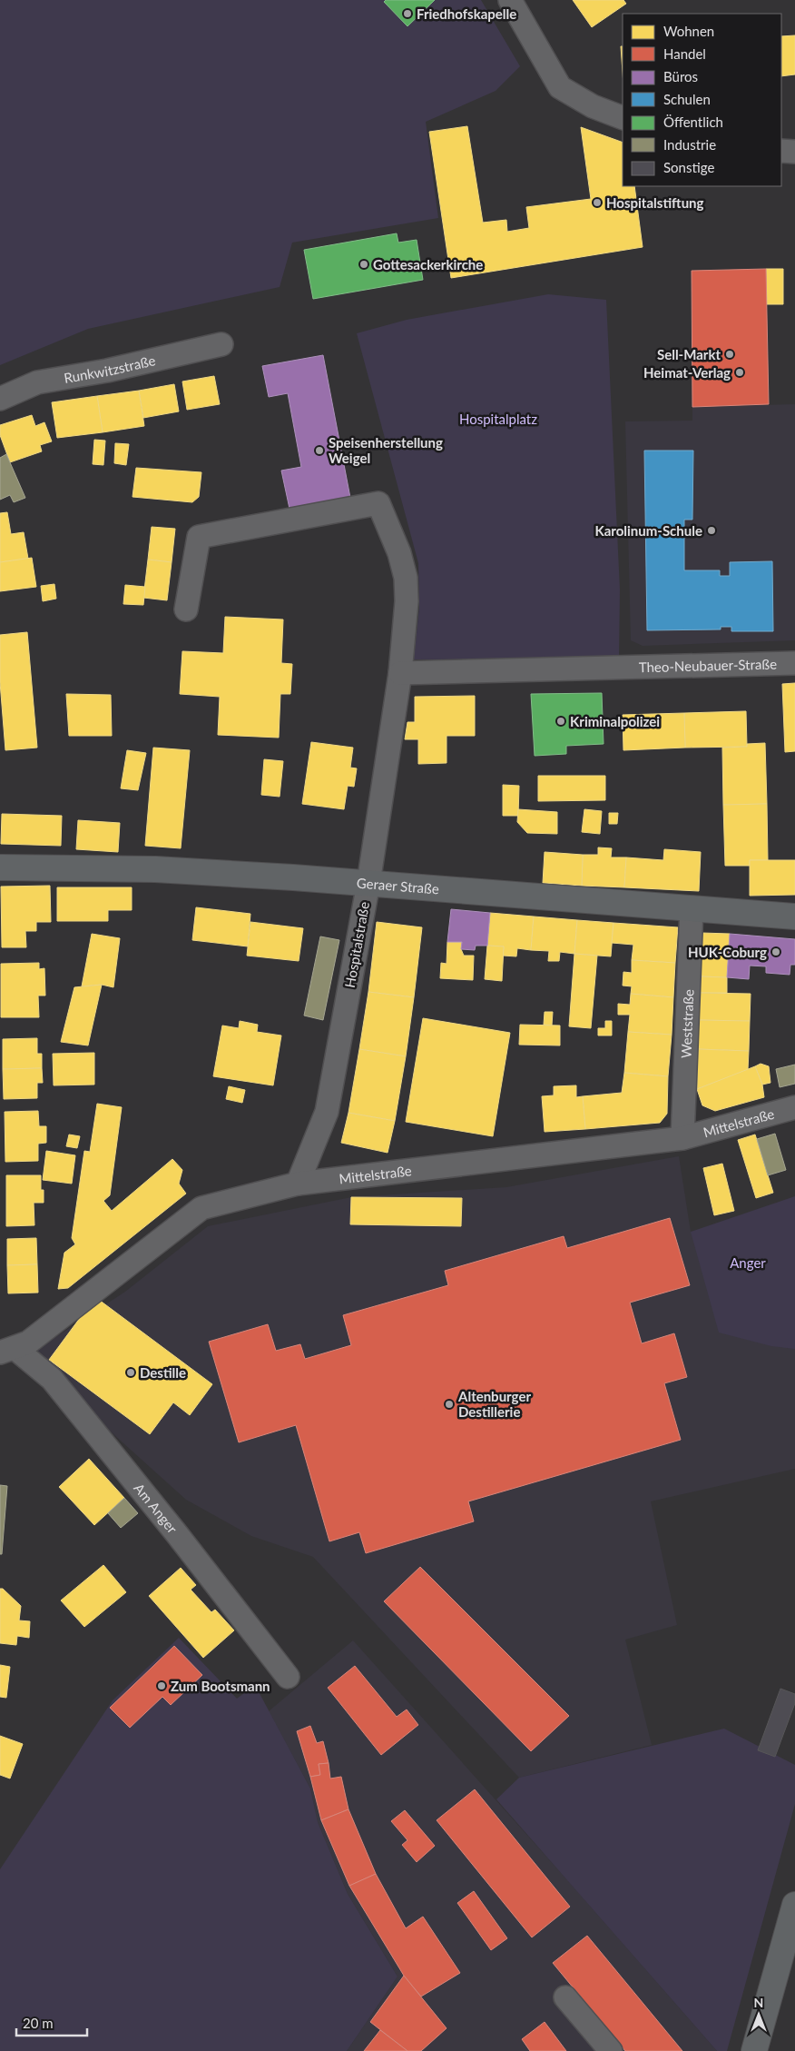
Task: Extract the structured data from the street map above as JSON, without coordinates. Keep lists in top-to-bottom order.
{
  "streets": {
    "main road": ["Geraer Straße"],
    "street": [
      "Runkwitzstraße",
      "Theo-Neubauer-Straße",
      "Hospitalstraße",
      "Weststraße",
      "Mittelstraße",
      "Am Anger"
    ]
  },
  "crossings": [
    ["Theo-Neubauer-Straße", "Hospitalstraße"],
    ["Geraer Straße", "Hospitalstraße"],
    ["Geraer Straße", "Weststraße"],
    ["Hospitalstraße", "Mittelstraße"],
    ["Weststraße", "Mittelstraße"],
    ["Mittelstraße", "Am Anger"]
  ],
  "parks": ["Hospitalplatz", "Anger"],
  "places": [
    "Friedhofskapelle",
    "Hospitalstiftung",
    "Gottesackerkirche",
    "Sell-Markt",
    "Heimat-Verlag",
    "Speisenherstellung Weigel",
    "Karolinum-Schule",
    "Kriminalpolizei",
    "HUK-Coburg",
    "Destille",
    "Altenburger Destillerie",
    "Zum Bootsmann"
  ],
  "legend": [
    "Wohnen",
    "Handel",
    "Büros",
    "Schulen",
    "Öffentlich",
    "Industrie",
    "Sonstige"
  ],
  "scale_bar": "20 m",
  "north": "top"
}
